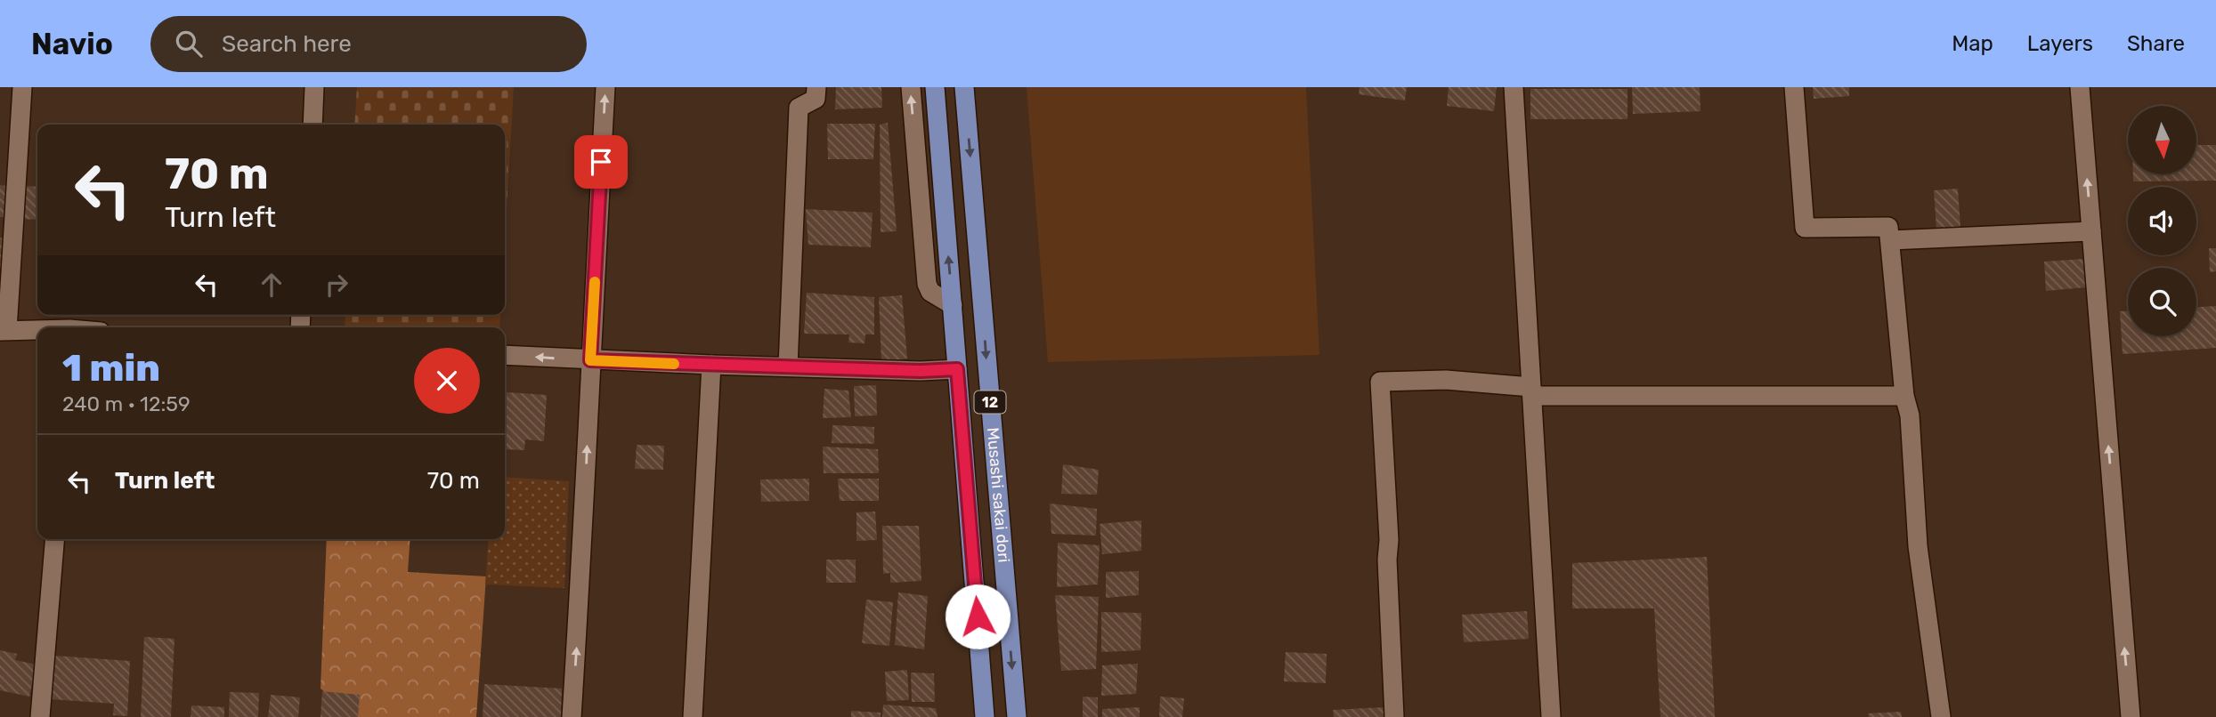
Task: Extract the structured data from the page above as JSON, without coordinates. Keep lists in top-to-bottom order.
{
  "streets": {
    "main road": ["12", "Musashi sakai dori"]
  },
  "north": "bottom",
  "page": {
    "header": "Navio",
    "search": "Search here",
    "nav": ["Map", "Layers", "Share"],
    "turn": ["70 m", "Turn left"],
    "heading": ["1 min", "240 m · 12:59"],
    "list": [
      {
        "name": "Turn left",
        "value": "70 m"
      }
    ]
  }
}
